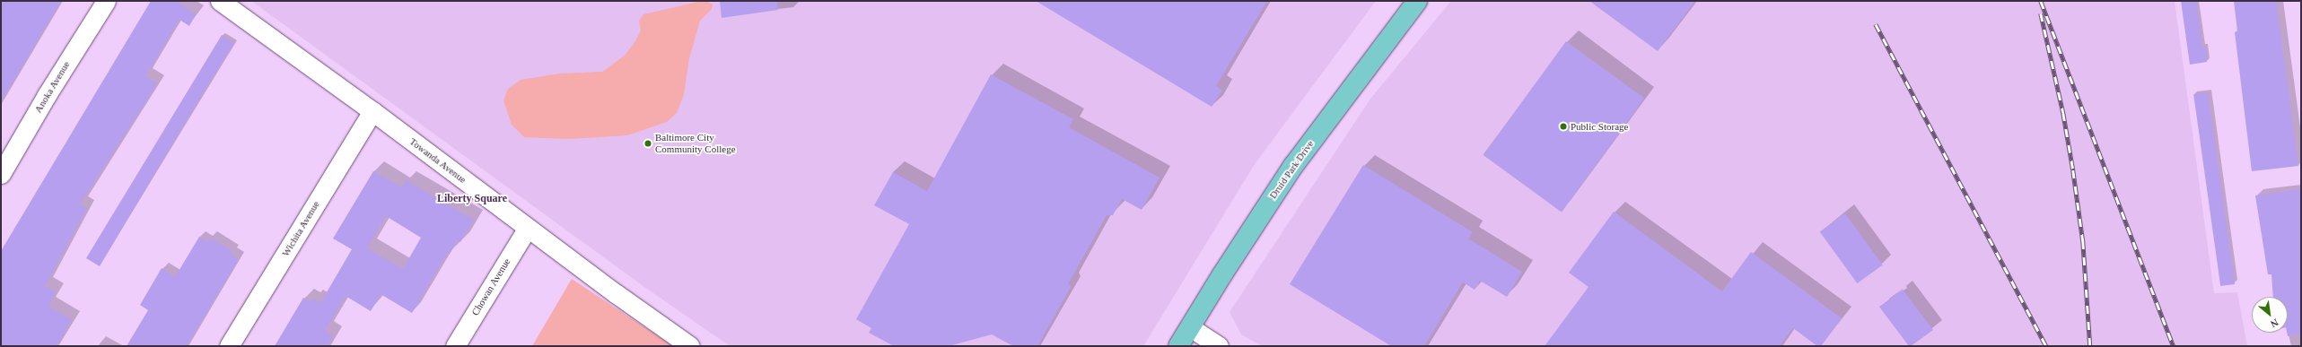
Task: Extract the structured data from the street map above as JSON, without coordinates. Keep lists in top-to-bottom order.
{
  "streets": {
    "main road": ["Druid Park Drive"],
    "street": [
      "Anoka Avenue",
      "Towanda Avenue",
      "Wichita Avenue",
      "Chowan Avenue"
    ]
  },
  "crossings": [
    ["Towanda Avenue", "Wichita Avenue"],
    ["Towanda Avenue", "Chowan Avenue"]
  ],
  "districts": ["Liberty Square"],
  "places": ["Public Storage", "Baltimore City Community College"],
  "north": "bottom right"
}
